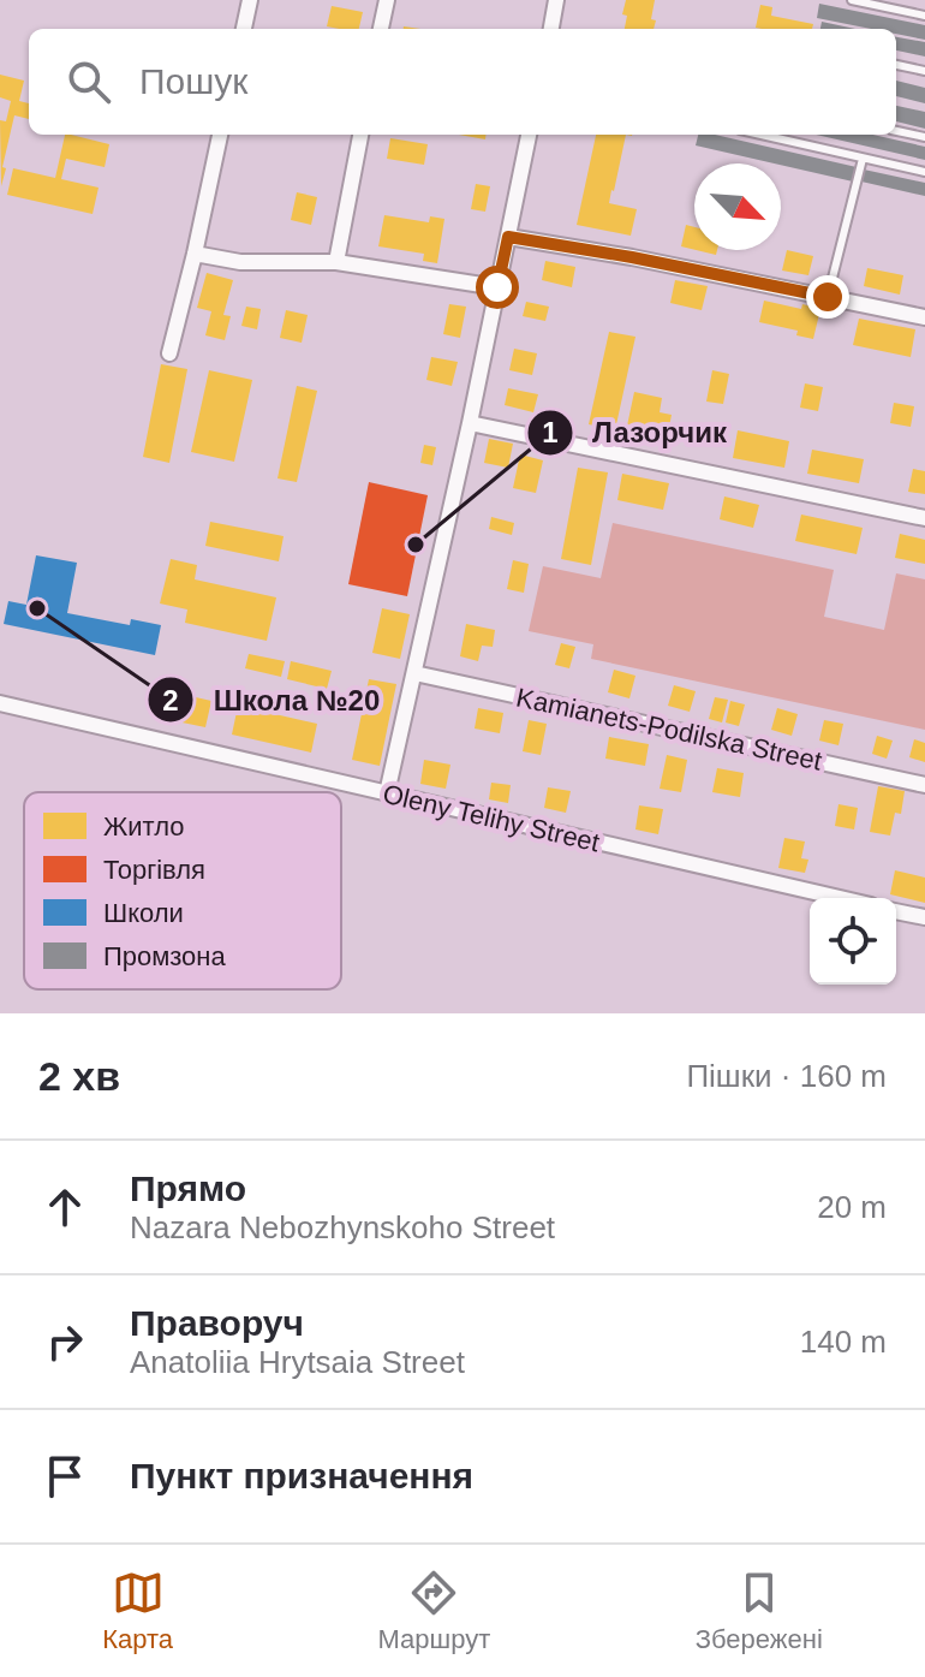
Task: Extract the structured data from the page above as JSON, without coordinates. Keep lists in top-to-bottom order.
{
  "streets": {
    "street": ["Kamianets-Podilska Street", "Oleny Telihy Street"]
  },
  "places": ["Лазорчик", "Школа №20"],
  "legend": [
    "Житло",
    "Торгівля",
    "Школи",
    "Промзона"
  ],
  "north": "bottom right",
  "page": {
    "search": "Пошук",
    "heading": ["2 хв", "Пішки · 160 m"],
    "list": [
      ["Прямо", "Nazara Nebozhynskoho Street", "20 m"],
      ["Праворуч", "Anatoliia Hrytsaia Street", "140 m"],
      "Пункт призначення"
    ],
    "nav": ["Карта", "Маршрут", "Збережені"]
  }
}
